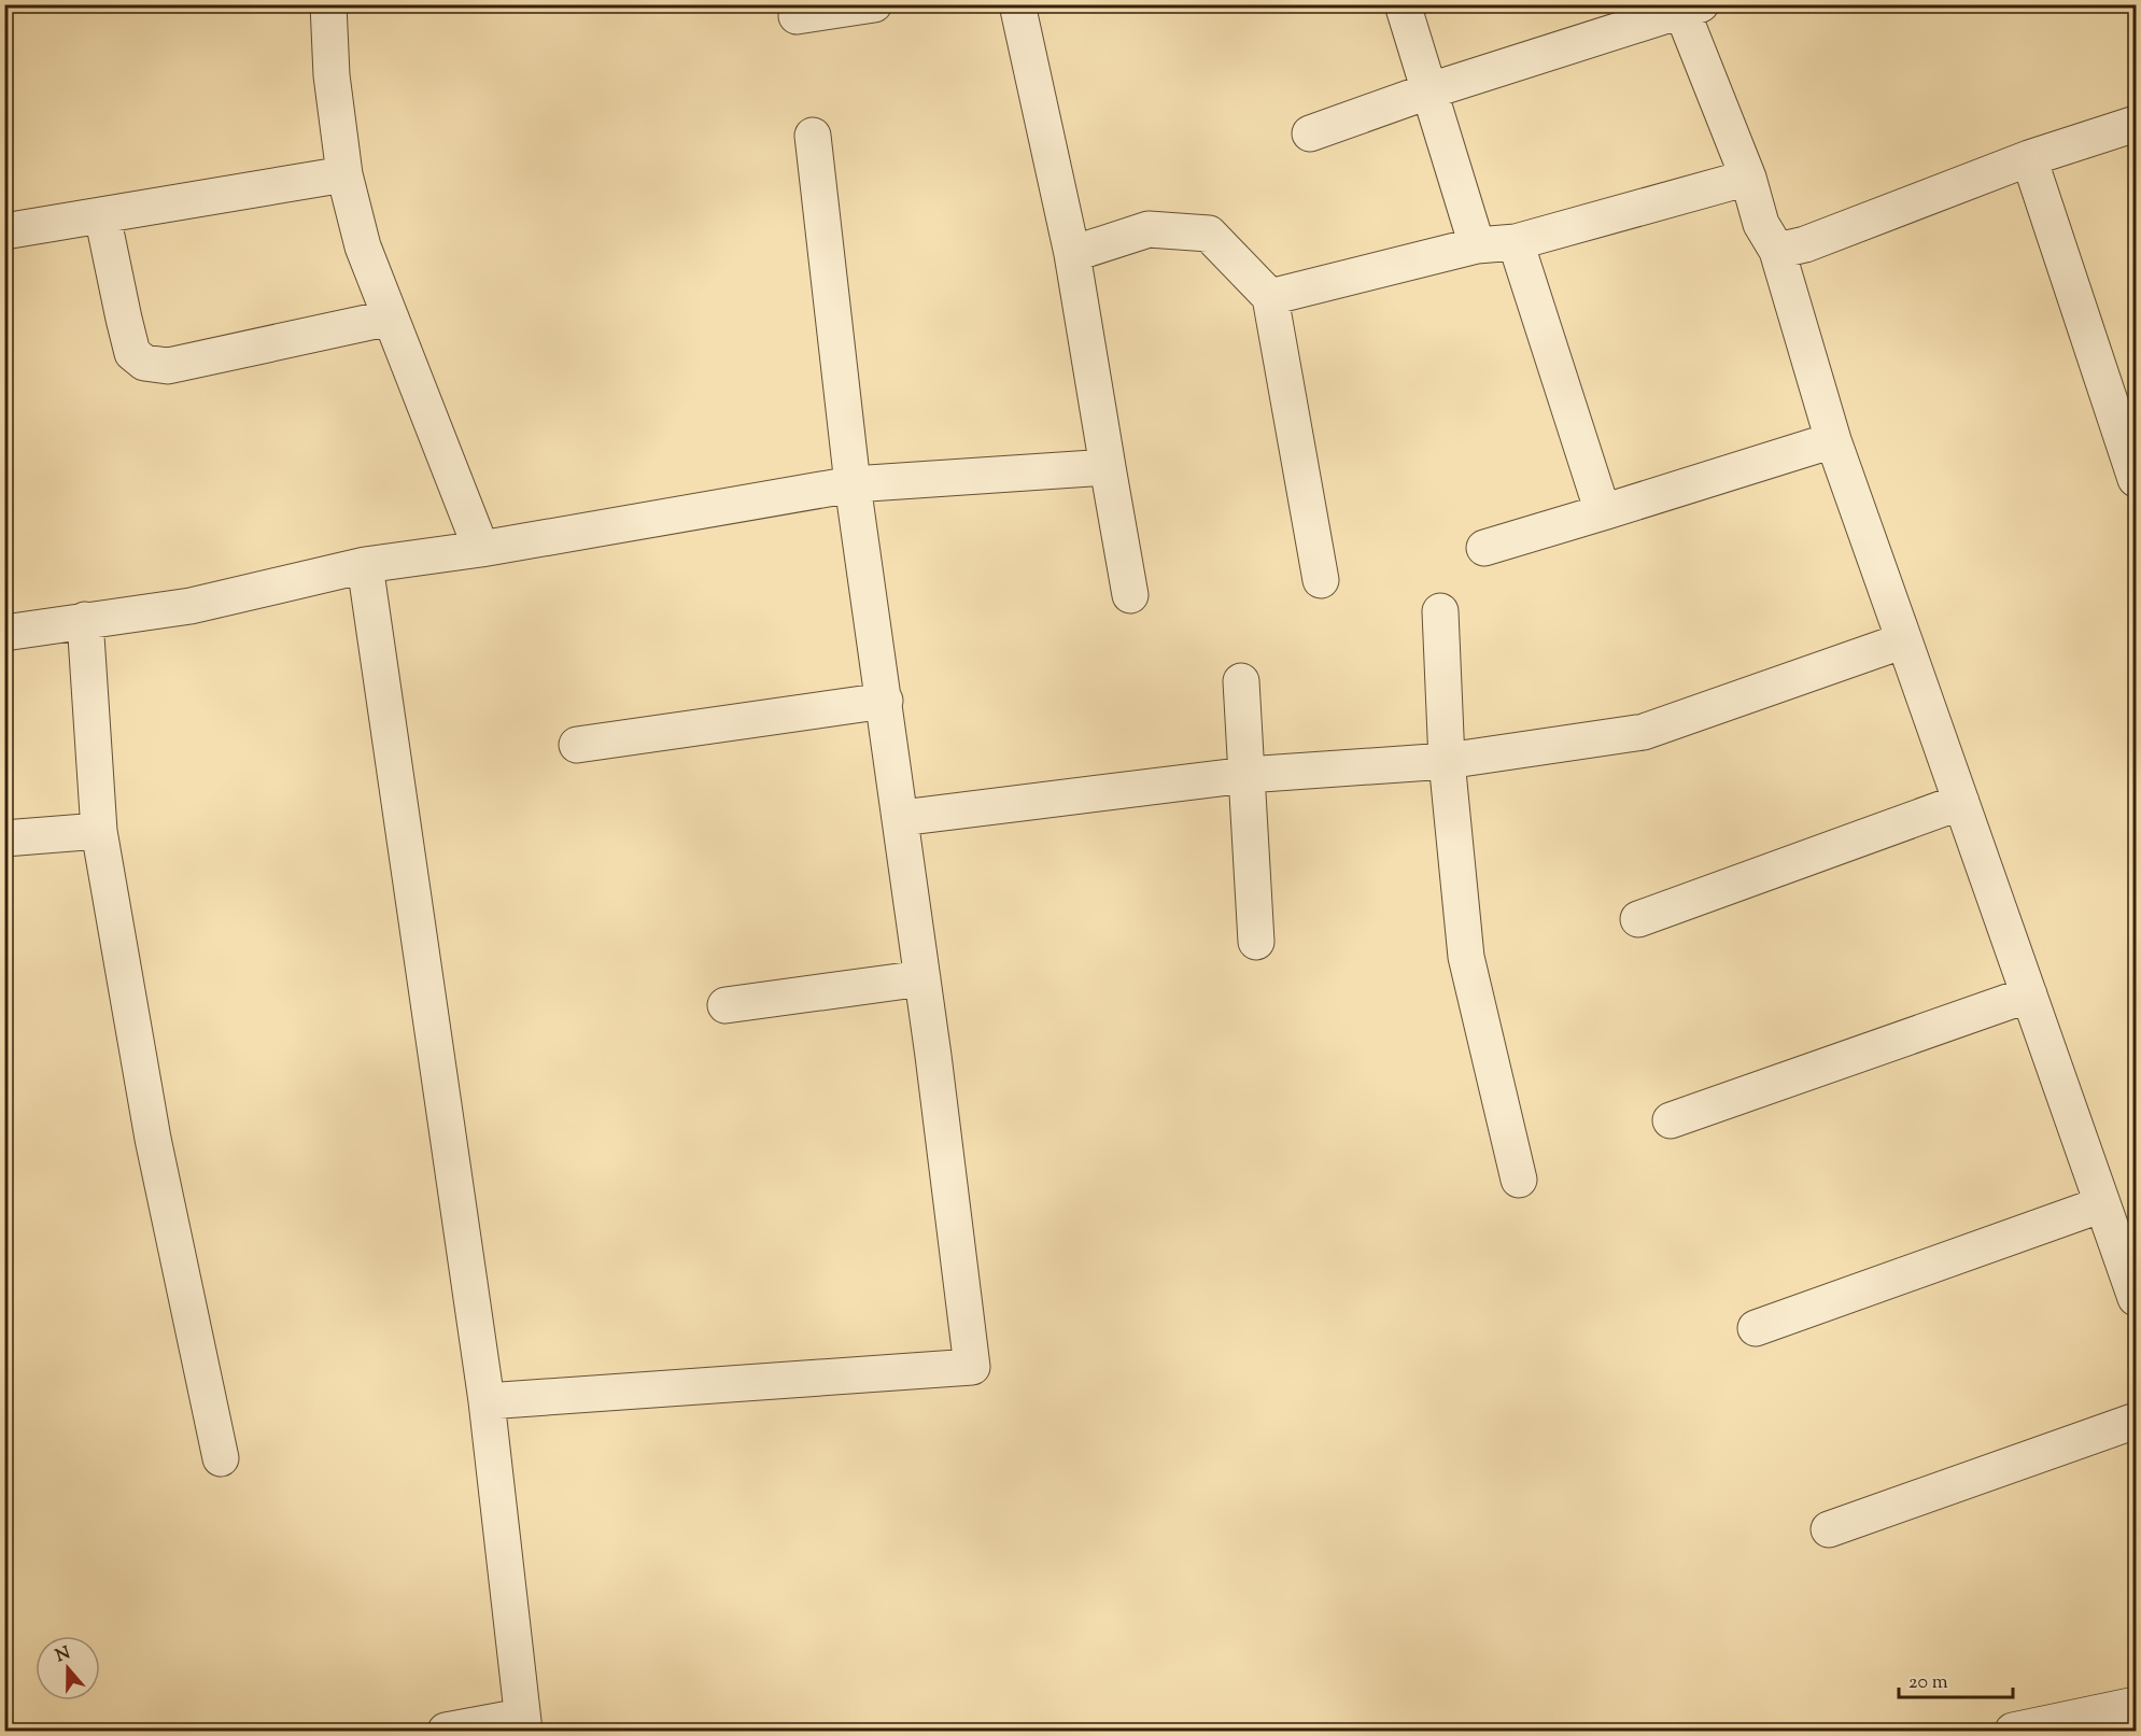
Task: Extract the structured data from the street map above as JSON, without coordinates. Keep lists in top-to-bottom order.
{
  "scale_bar": "20 m",
  "north": "top"
}
